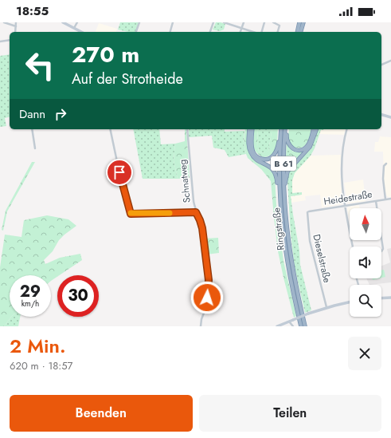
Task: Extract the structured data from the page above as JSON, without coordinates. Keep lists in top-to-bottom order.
{
  "streets": {
    "highway": ["B 61", "Ringstraße"],
    "street": ["Schnatweg", "Heidestraße", "Dieselstraße"]
  },
  "crossings": [
    ["Heidestraße", "Dieselstraße"]
  ],
  "north": "top",
  "page": {
    "status": "18:55",
    "turn": ["270 m", "Auf der Strotheide"],
    "then": "Dann",
    "speed": "29 km/h",
    "limit": "30",
    "heading": ["2 Min.", "620 m · 18:57"],
    "buttons": ["Beenden", "Teilen"]
  }
}
